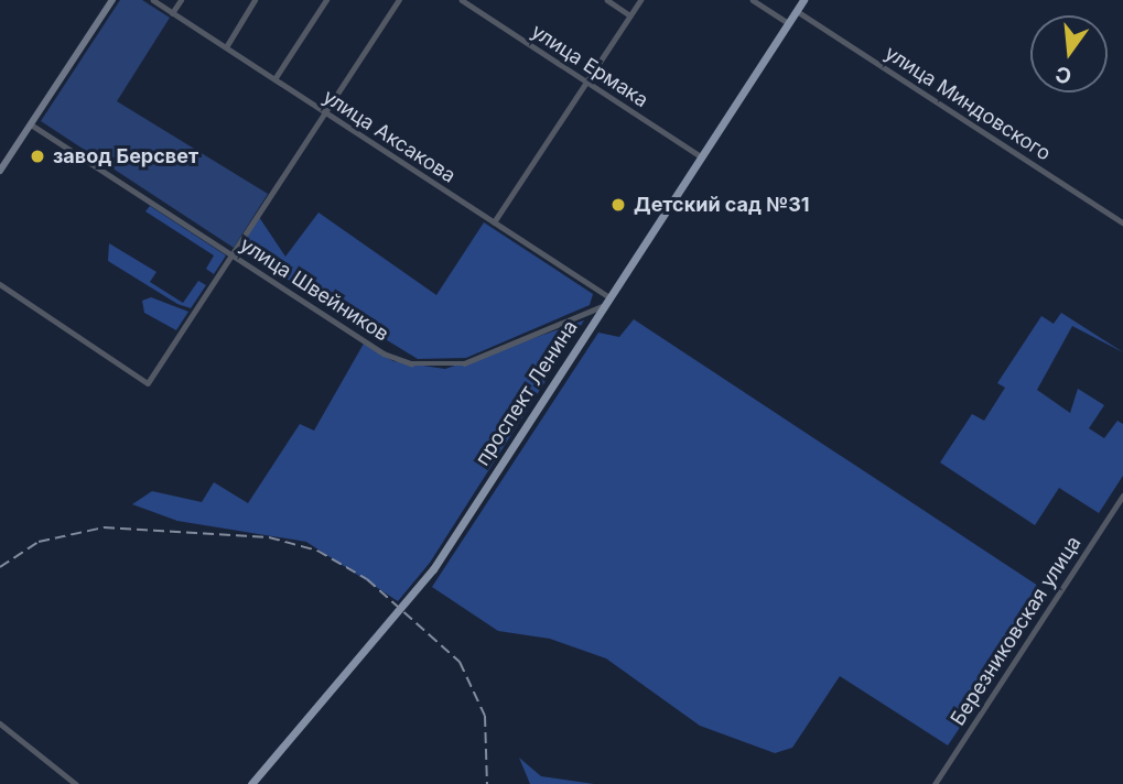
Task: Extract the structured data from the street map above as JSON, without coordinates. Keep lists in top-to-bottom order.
{
  "streets": {
    "main road": ["проспект Ленина"],
    "street": [
      "улица Ермака",
      "улица Миндовского",
      "улица Аксакова",
      "улица Швейников",
      "Березниковская улица"
    ]
  },
  "crossings": [
    ["улица Ермака", "проспект Ленина"],
    ["улица Миндовского", "проспект Ленина"],
    ["улица Аксакова", "улица Швейников"],
    ["улица Аксакова", "проспект Ленина"],
    ["улица Швейников", "проспект Ленина"]
  ],
  "places": ["завод Берсвет", "Детский сад №31"],
  "north": "bottom"
}
